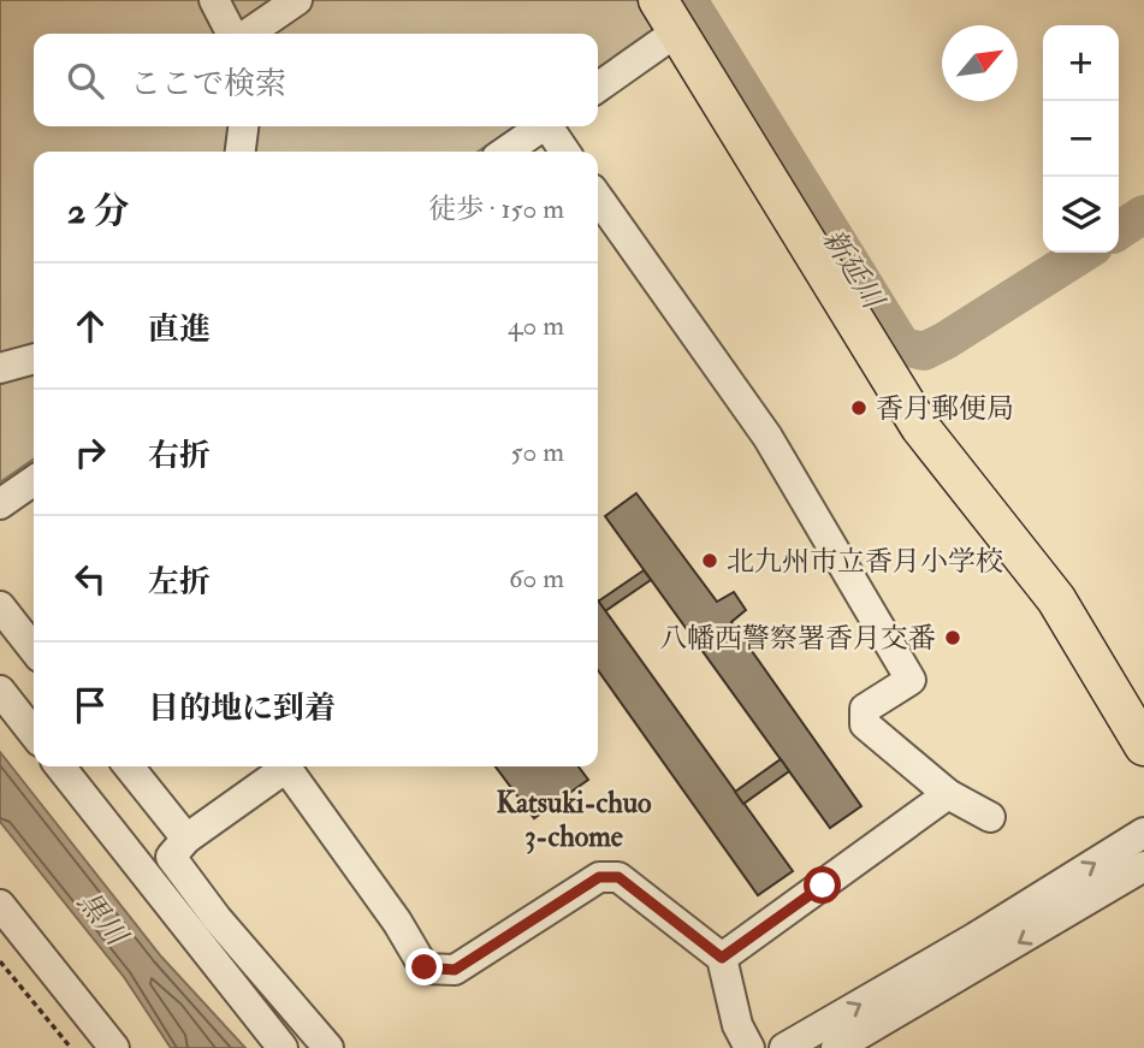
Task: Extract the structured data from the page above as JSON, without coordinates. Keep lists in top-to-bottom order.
{
  "districts": ["Katsuki-chuo 3-chome"],
  "water": ["新延川", "黒川"],
  "places": ["香月郵便局", "北九州市立香月小学校", "八幡西警察署香月交番"],
  "north": "top right",
  "page": {
    "map_buttons": ["+", "−"],
    "search": "ここで検索",
    "heading": ["2 分", "徒歩 · 150 m"],
    "list": [
      ["直進", "40 m"],
      ["右折", "50 m"],
      ["左折", "60 m"],
      "目的地に到着"
    ]
  }
}
